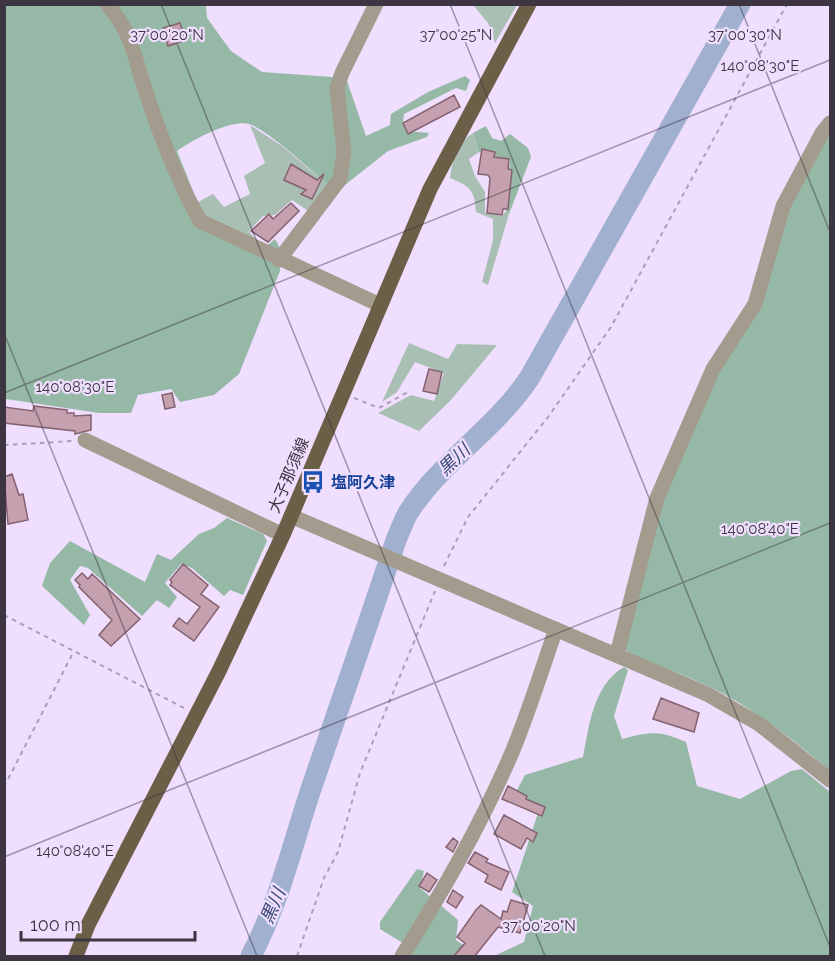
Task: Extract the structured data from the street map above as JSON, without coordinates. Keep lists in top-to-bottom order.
{
  "streets": {
    "main road": ["大子那須線"]
  },
  "water": ["黒川"],
  "places": {
    "bus stop": ["塩阿久津"]
  },
  "scale_bar": "100 m",
  "coordinates": [
    "37°00'25\"N",
    "37°00'30\"N",
    "37°00'20\"N",
    "140°08'30\"E",
    "140°08'40\"E"
  ]
}
